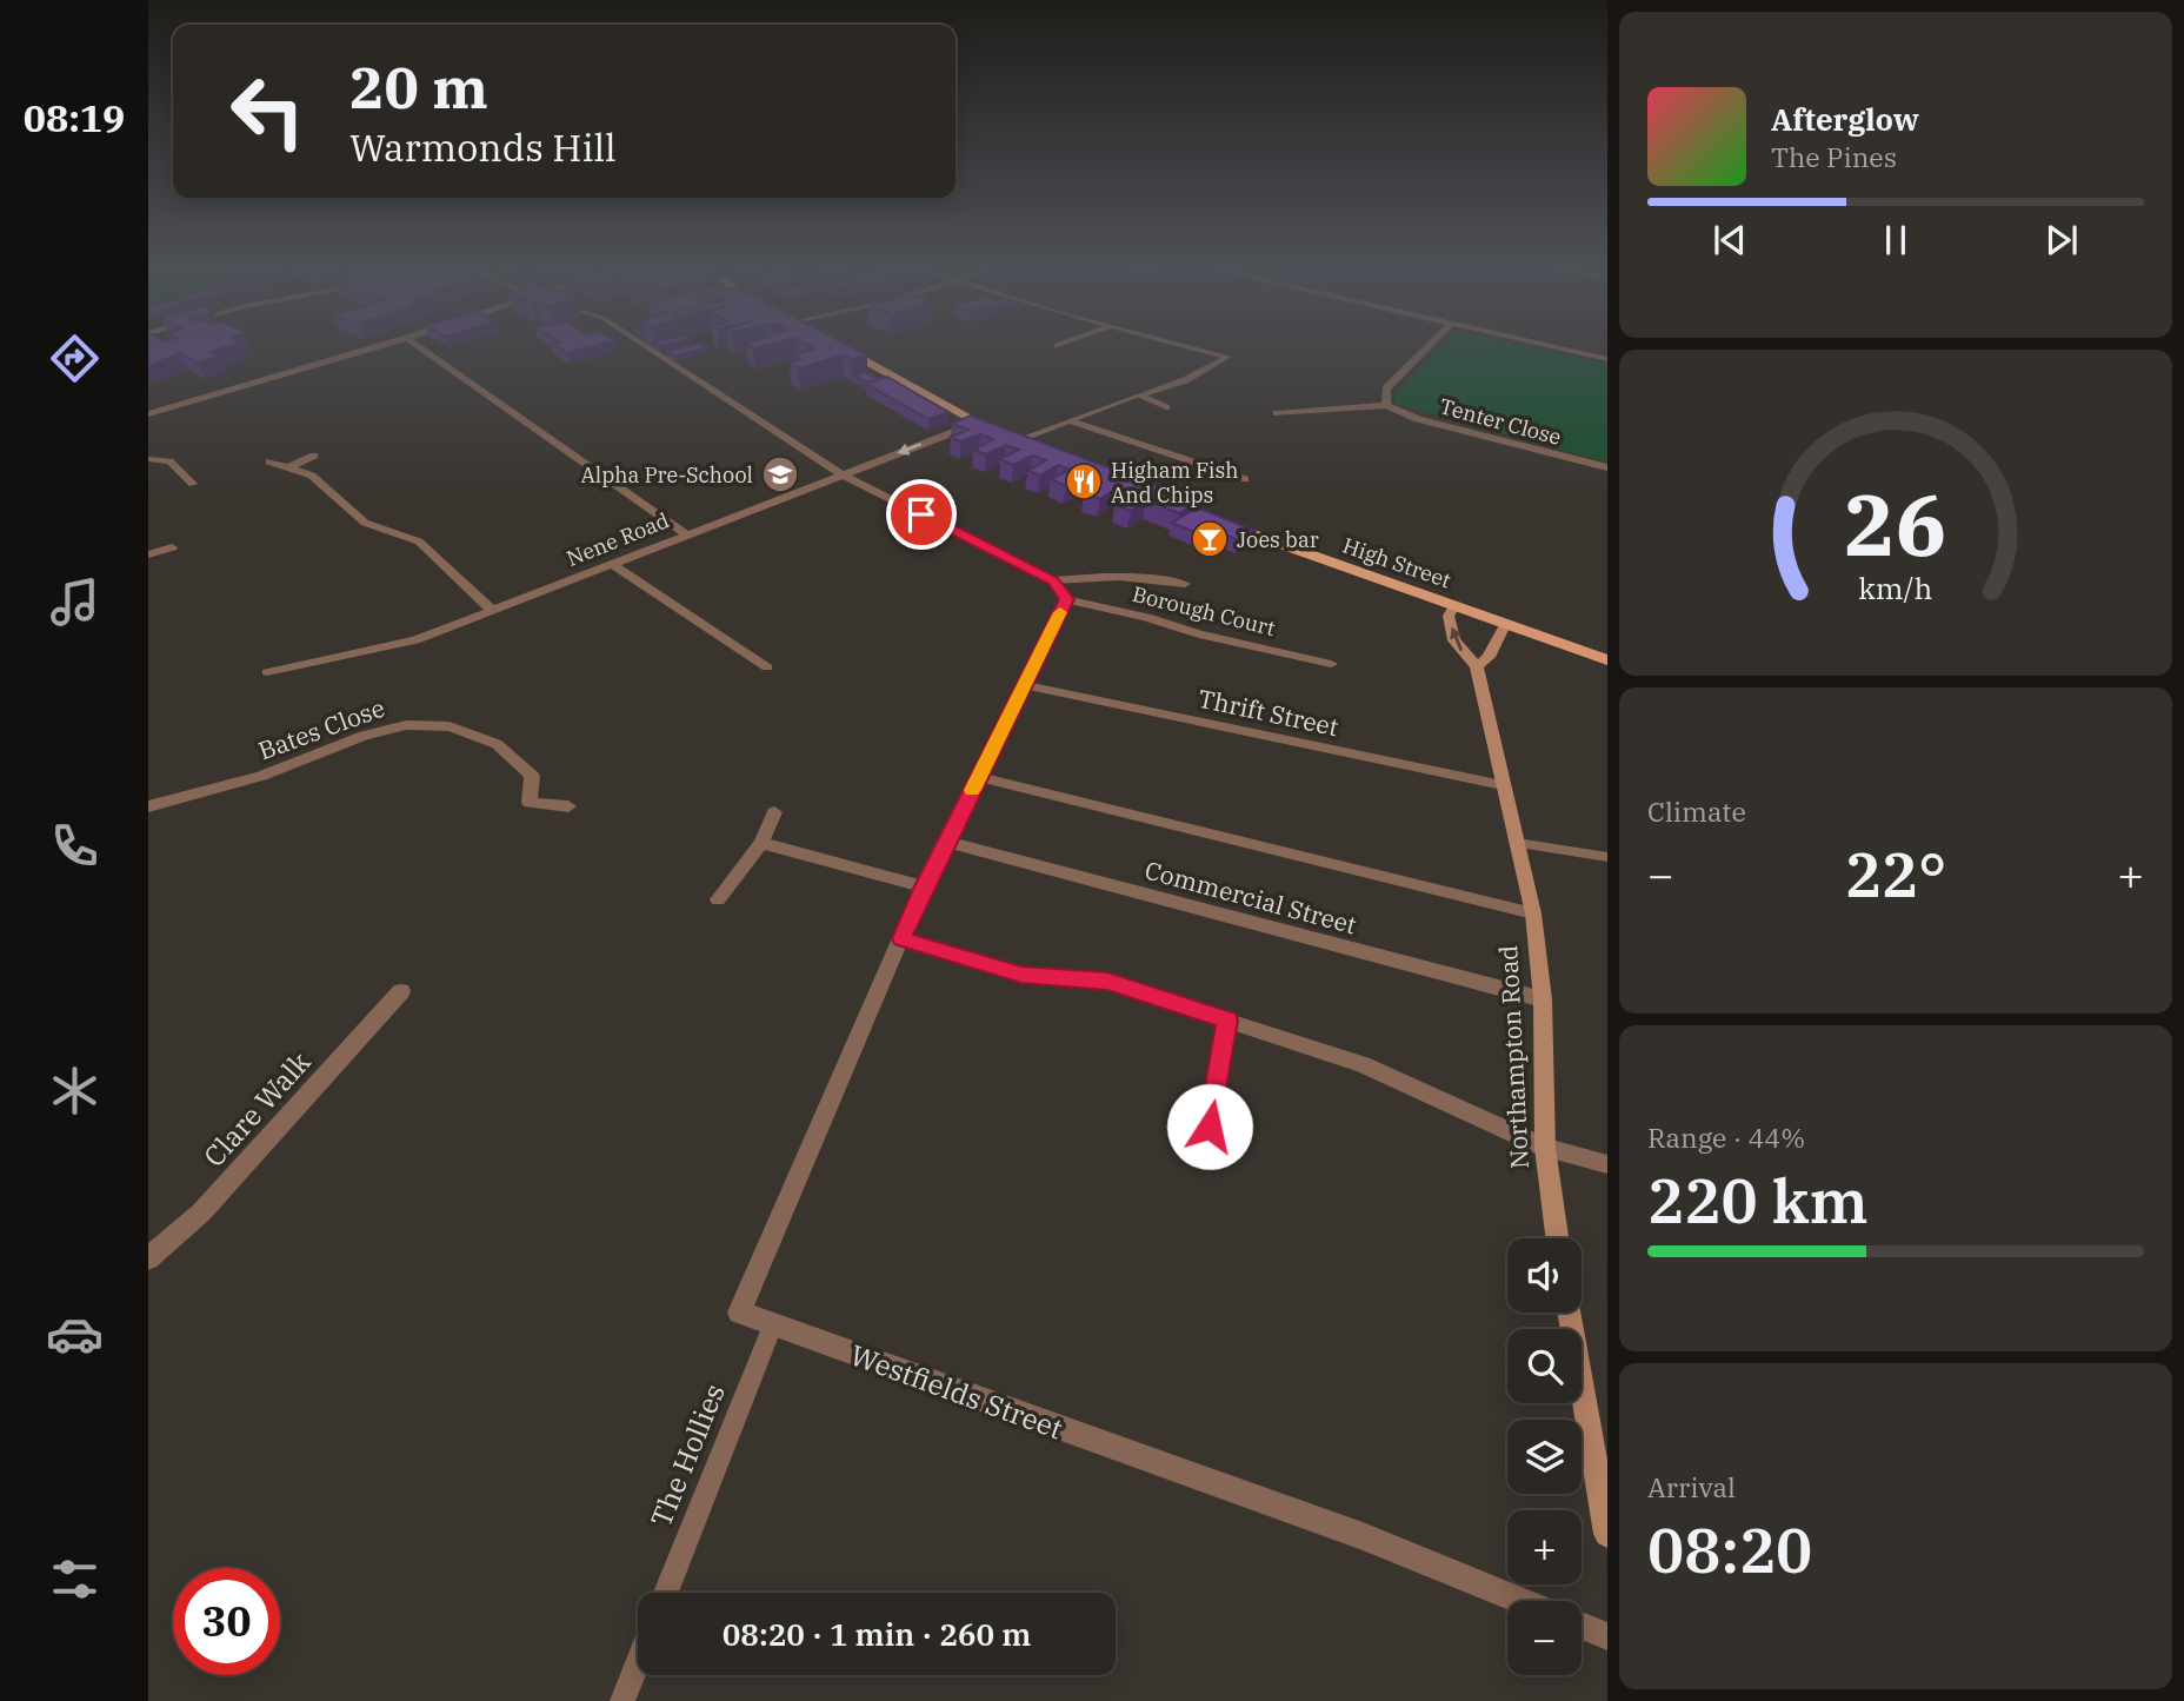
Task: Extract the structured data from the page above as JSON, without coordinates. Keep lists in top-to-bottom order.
{
  "streets": {
    "main road": ["High Street", "Northampton Road"],
    "street": [
      "Tenter Close",
      "Nene Road",
      "Borough Court",
      "Thrift Street",
      "Bates Close",
      "Commercial Street",
      "Clare Walk",
      "Westfields Street"
    ],
    "lane": ["The Hollies"]
  },
  "crossings": [
    ["Thrift Street", "Northampton Road"],
    ["Commercial Street", "Northampton Road"],
    ["Westfields Street", "The Hollies"]
  ],
  "places": {
    "school or university": ["Alpha Pre-School"],
    "restaurant": ["Higham Fish And Chips"],
    "bar": ["Joes bar"]
  },
  "page": {
    "tabs": "08:19",
    "turn": ["20 m", "Warmonds Hill"],
    "song": ["Afterglow", "The Pines"],
    "tile": [
      "Climate",
      ["Range · 44%", "220 km"],
      ["Arrival", "08:20"]
    ],
    "heat": ["−", "22°", "+"],
    "map_buttons": ["+", "−"],
    "limit": "30",
    "trip": "08:20 · 1 min · 260 m",
    "gauge": ["26", "km/h"]
  }
}
